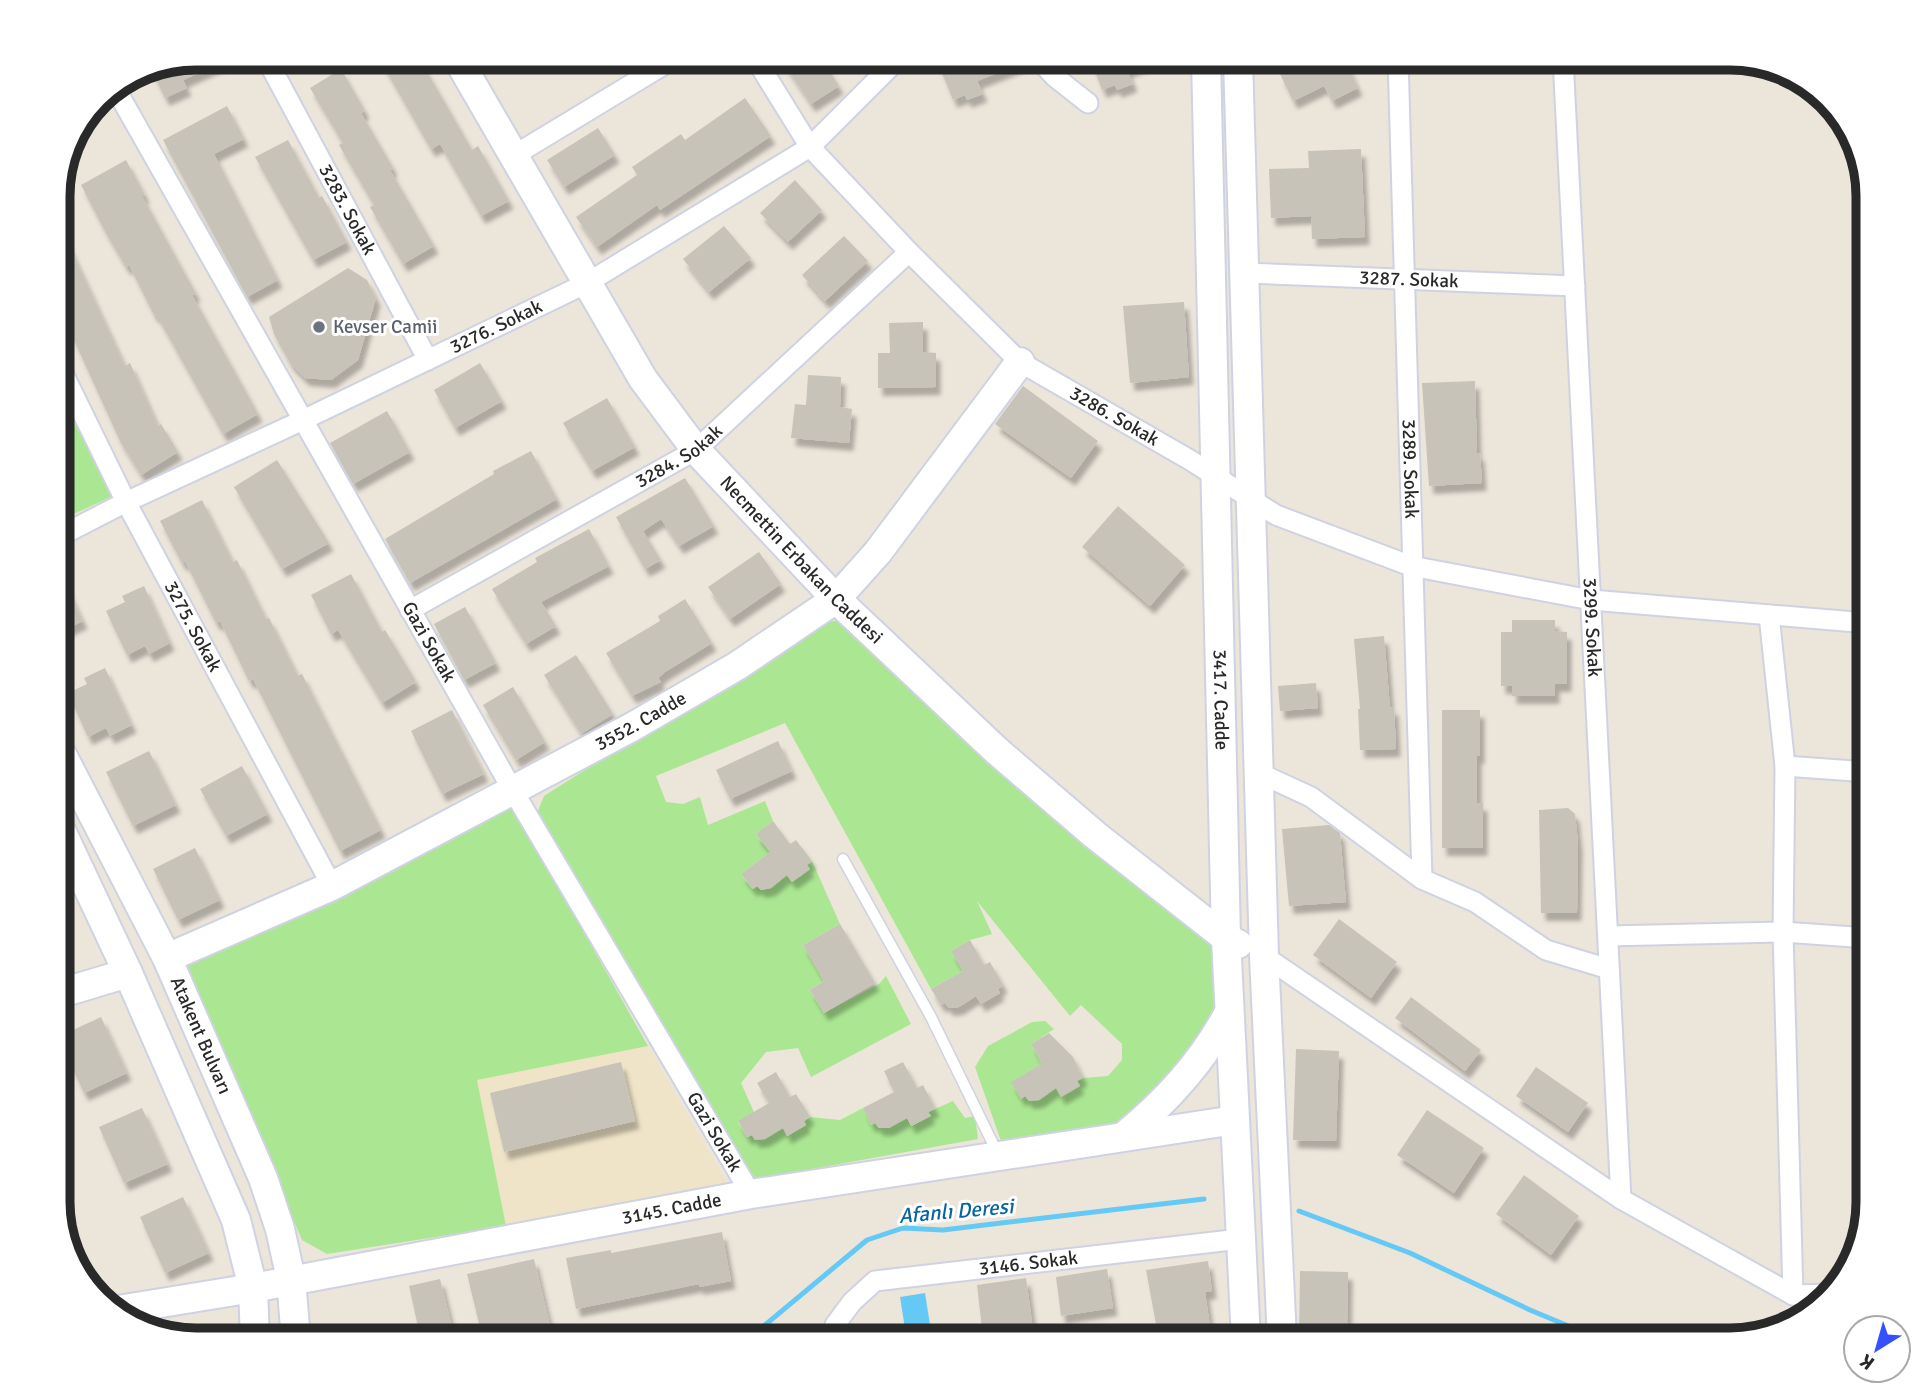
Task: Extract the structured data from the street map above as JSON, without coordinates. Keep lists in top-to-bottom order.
{
  "streets": {
    "street": [
      "3283. Sokak",
      "3287. Sokak",
      "3276. Sokak",
      "3286. Sokak",
      "3284. Sokak",
      "3289. Sokak",
      "Necmettin Erbakan Caddesi",
      "3275. Sokak",
      "3299. Sokak",
      "Gazi Sokak",
      "3417. Cadde",
      "3552. Cadde",
      "Atakent Bulvarı",
      "3145. Cadde",
      "3146. Sokak"
    ]
  },
  "crossings": [
    ["3283. Sokak", "3276. Sokak"],
    ["3287. Sokak", "3289. Sokak"],
    ["3287. Sokak", "3299. Sokak"],
    ["3287. Sokak", "3417. Cadde"],
    ["3276. Sokak", "3286. Sokak"],
    ["3276. Sokak", "Necmettin Erbakan Caddesi"],
    ["3276. Sokak", "3275. Sokak"],
    ["3276. Sokak", "Gazi Sokak"],
    ["3286. Sokak", "3284. Sokak"],
    ["3286. Sokak", "3289. Sokak"],
    ["3286. Sokak", "3299. Sokak"],
    ["3286. Sokak", "3417. Cadde"],
    ["3286. Sokak", "3552. Cadde"],
    ["3284. Sokak", "Necmettin Erbakan Caddesi"],
    ["3284. Sokak", "Gazi Sokak"],
    ["Necmettin Erbakan Caddesi", "3417. Cadde"],
    ["Necmettin Erbakan Caddesi", "3552. Cadde"],
    ["3275. Sokak", "3552. Cadde"],
    ["Gazi Sokak", "3552. Cadde"],
    ["Gazi Sokak", "3145. Cadde"],
    ["3417. Cadde", "3145. Cadde"],
    ["3417. Cadde", "3146. Sokak"],
    ["3552. Cadde", "Atakent Bulvarı"],
    ["Atakent Bulvarı", "3145. Cadde"]
  ],
  "water": ["Afanlı Deresi"],
  "places": ["Kevser Camii"],
  "north": "bottom left"
}
